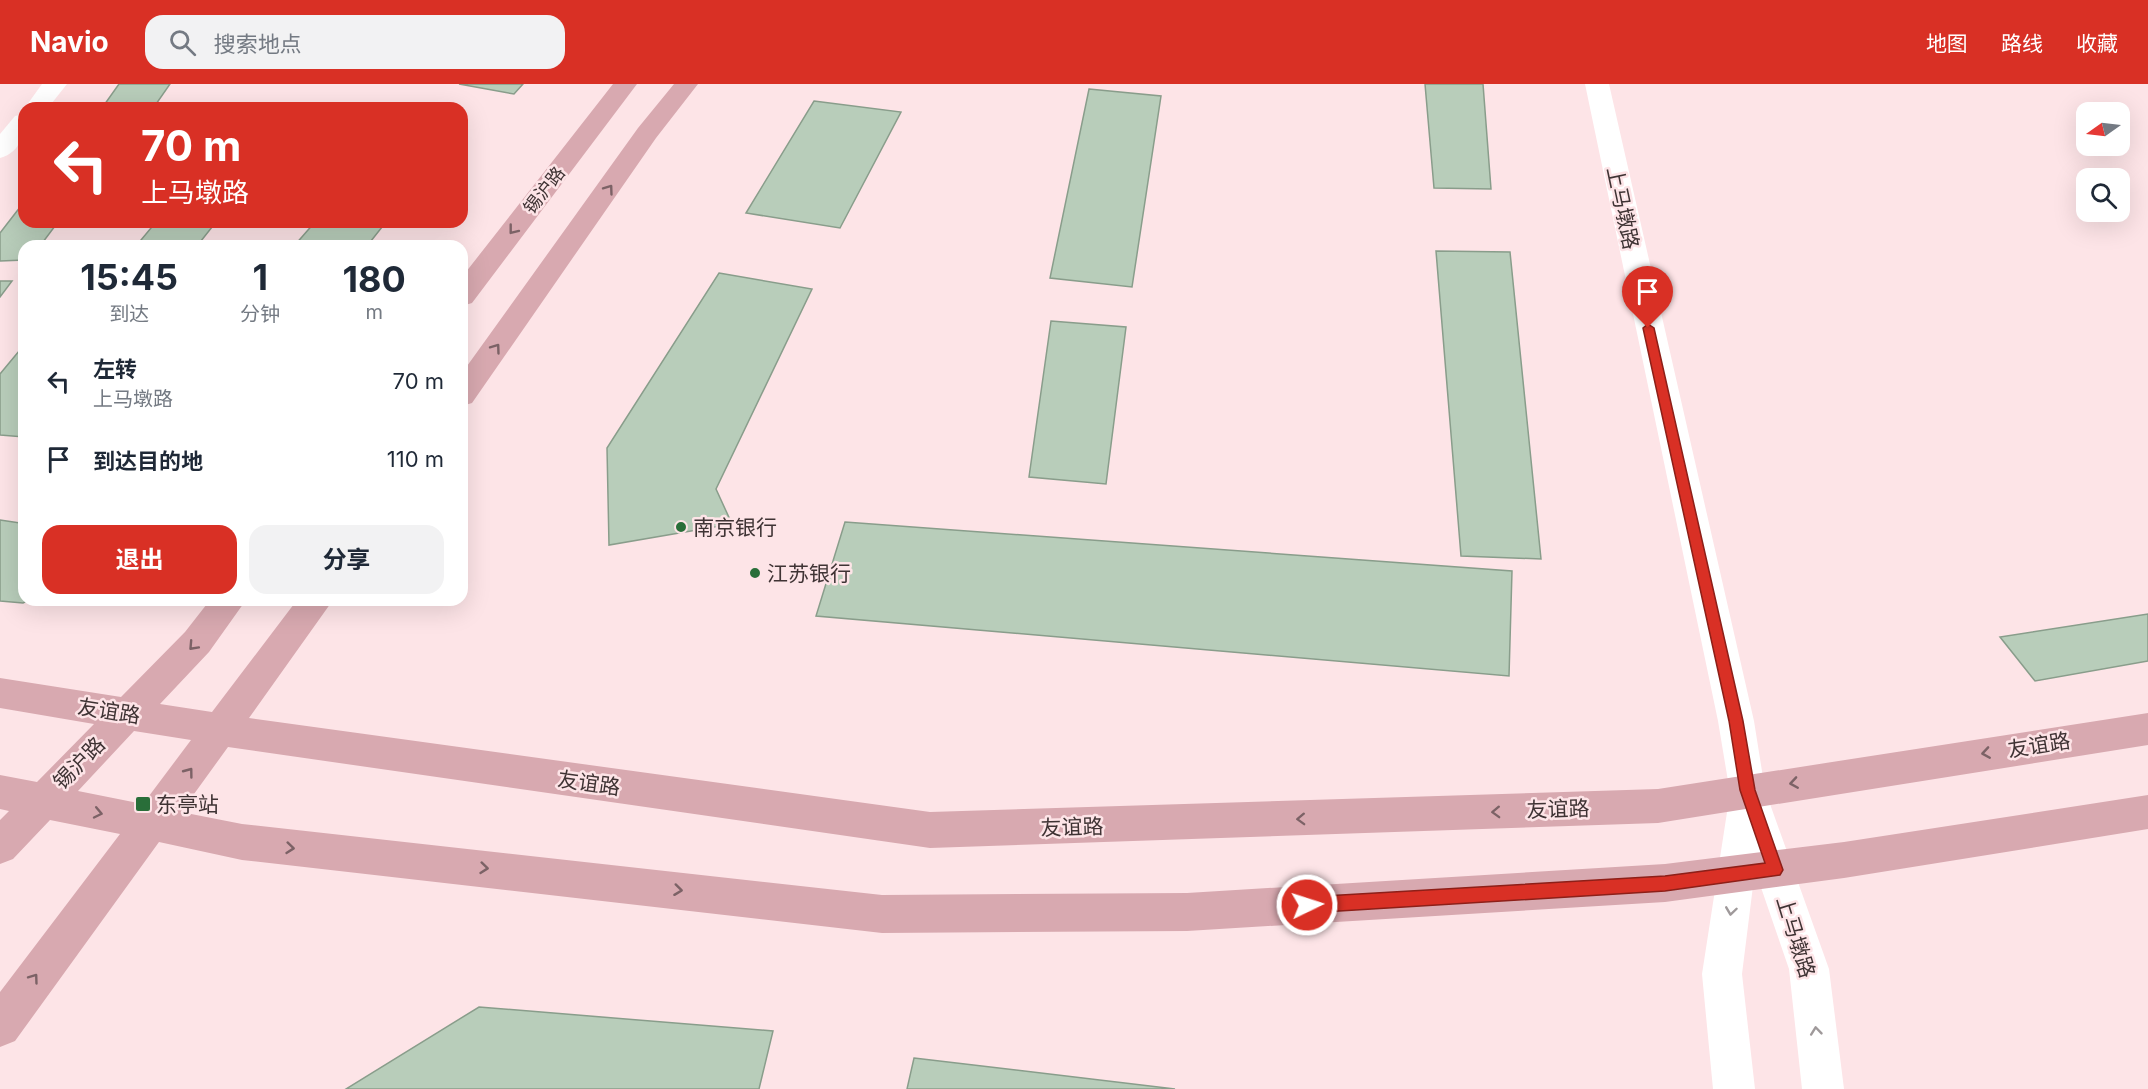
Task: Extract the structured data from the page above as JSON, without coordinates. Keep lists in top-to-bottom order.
{
  "streets": {
    "main road": ["锡沪路", "友谊路"],
    "street": ["上马墩路"]
  },
  "crossings": [
    ["锡沪路", "友谊路"],
    ["上马墩路", "友谊路"]
  ],
  "places": {
    "other": ["南京银行", "江苏银行"],
    "transit": ["东亭站"]
  },
  "north": "left",
  "page": {
    "header": "Navio",
    "search": "搜索地点",
    "nav": ["地图", "路线", "收藏"],
    "turn": ["70 m", "上马墩路"],
    "eta": [
      "15:45",
      "到达",
      "1",
      "分钟",
      "180",
      "m"
    ],
    "list": [
      {
        "name": "左转",
        "note": "上马墩路",
        "value": "70 m"
      },
      {
        "name": "到达目的地",
        "value": "110 m"
      }
    ],
    "buttons": ["退出", "分享"]
  }
}
